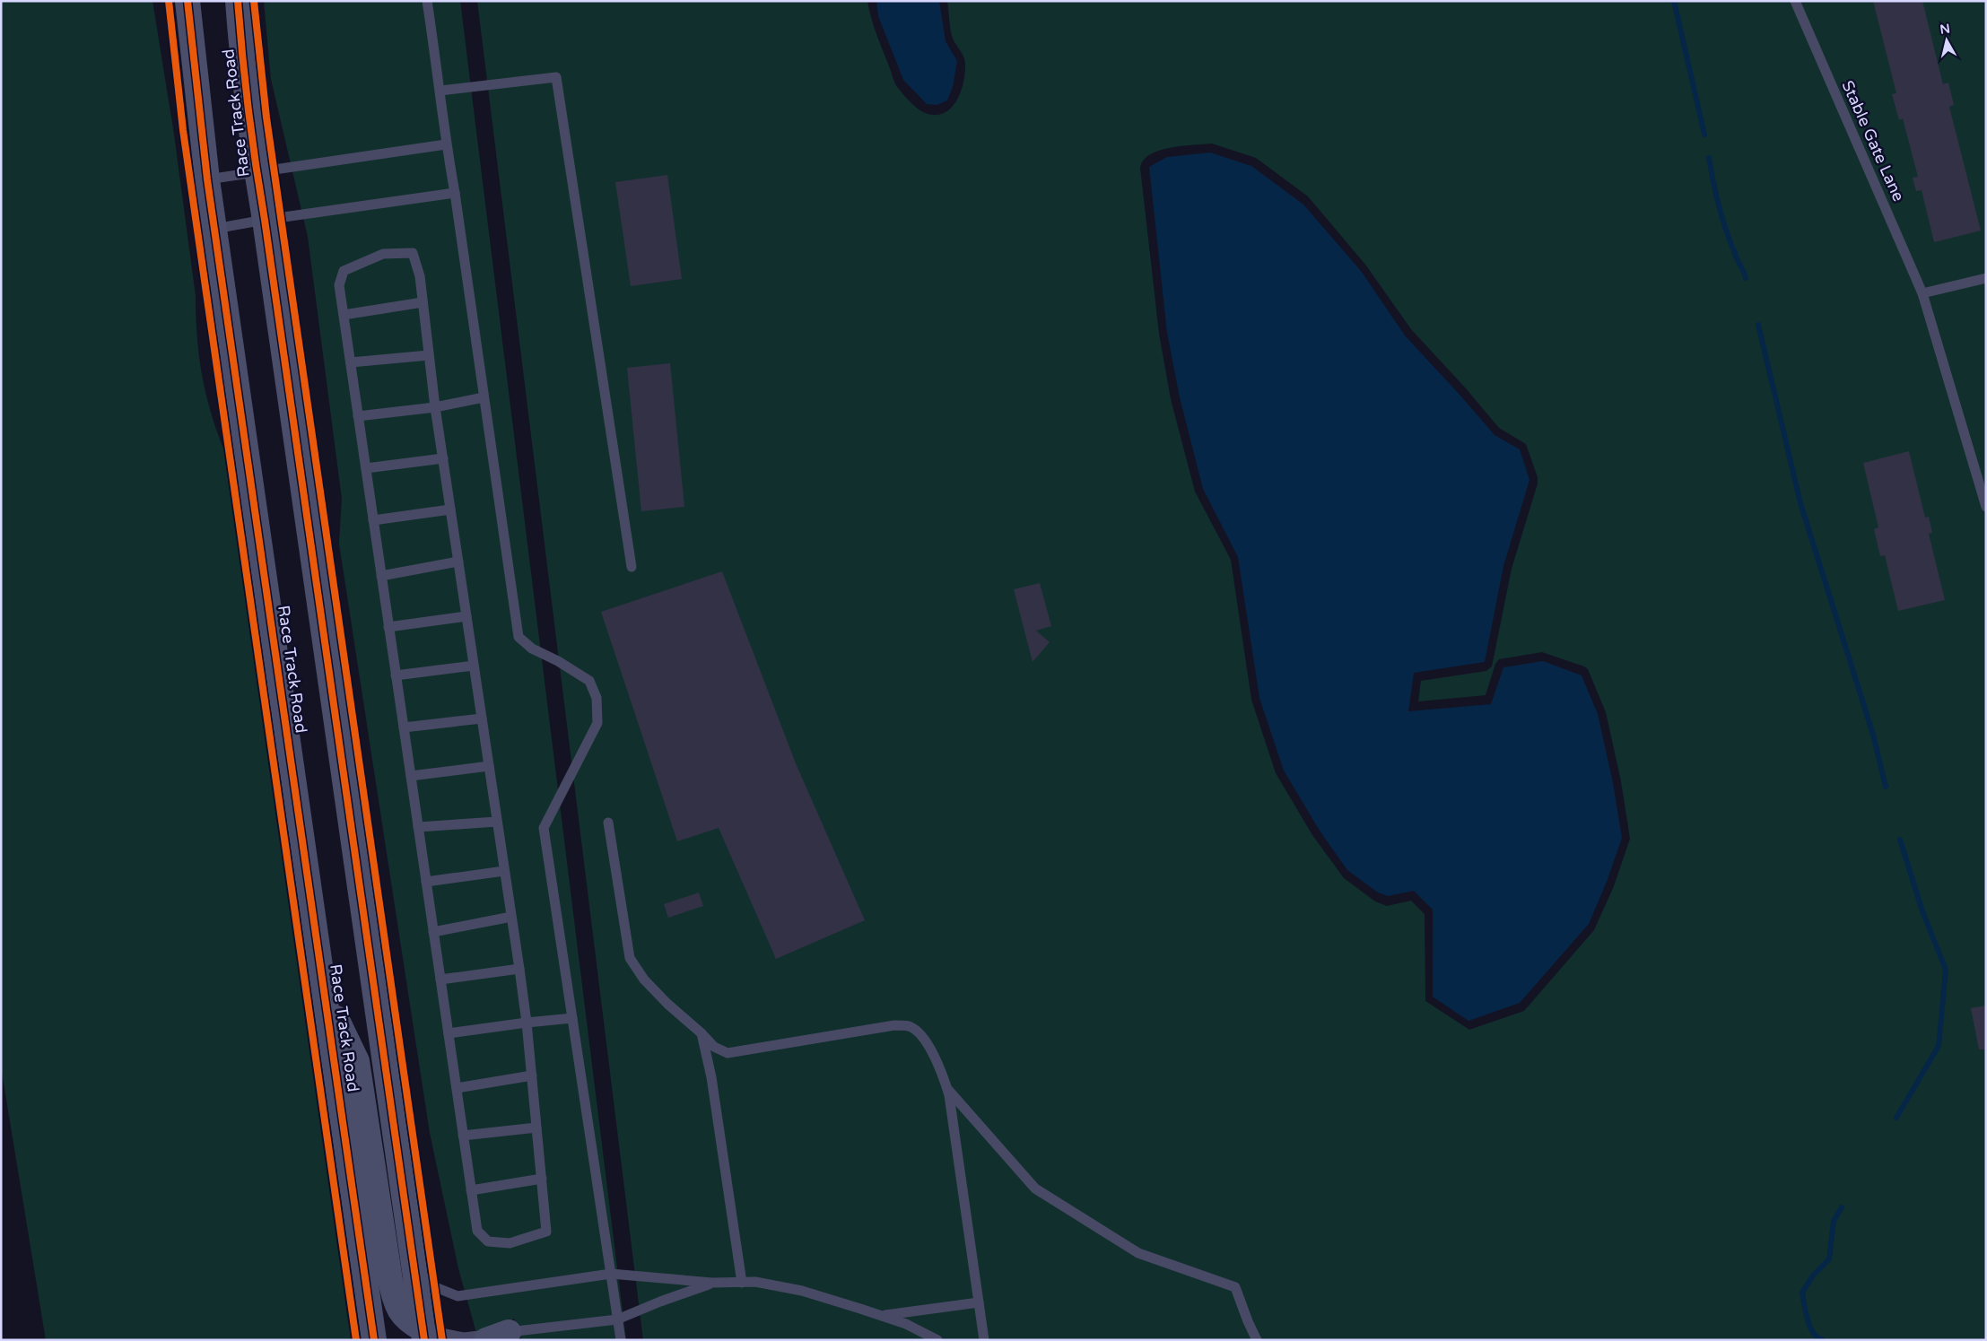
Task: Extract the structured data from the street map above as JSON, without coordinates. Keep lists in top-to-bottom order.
{
  "streets": {
    "main road": ["Race Track Road"],
    "lane": ["Stable Gate Lane"]
  },
  "north": "top"
}
